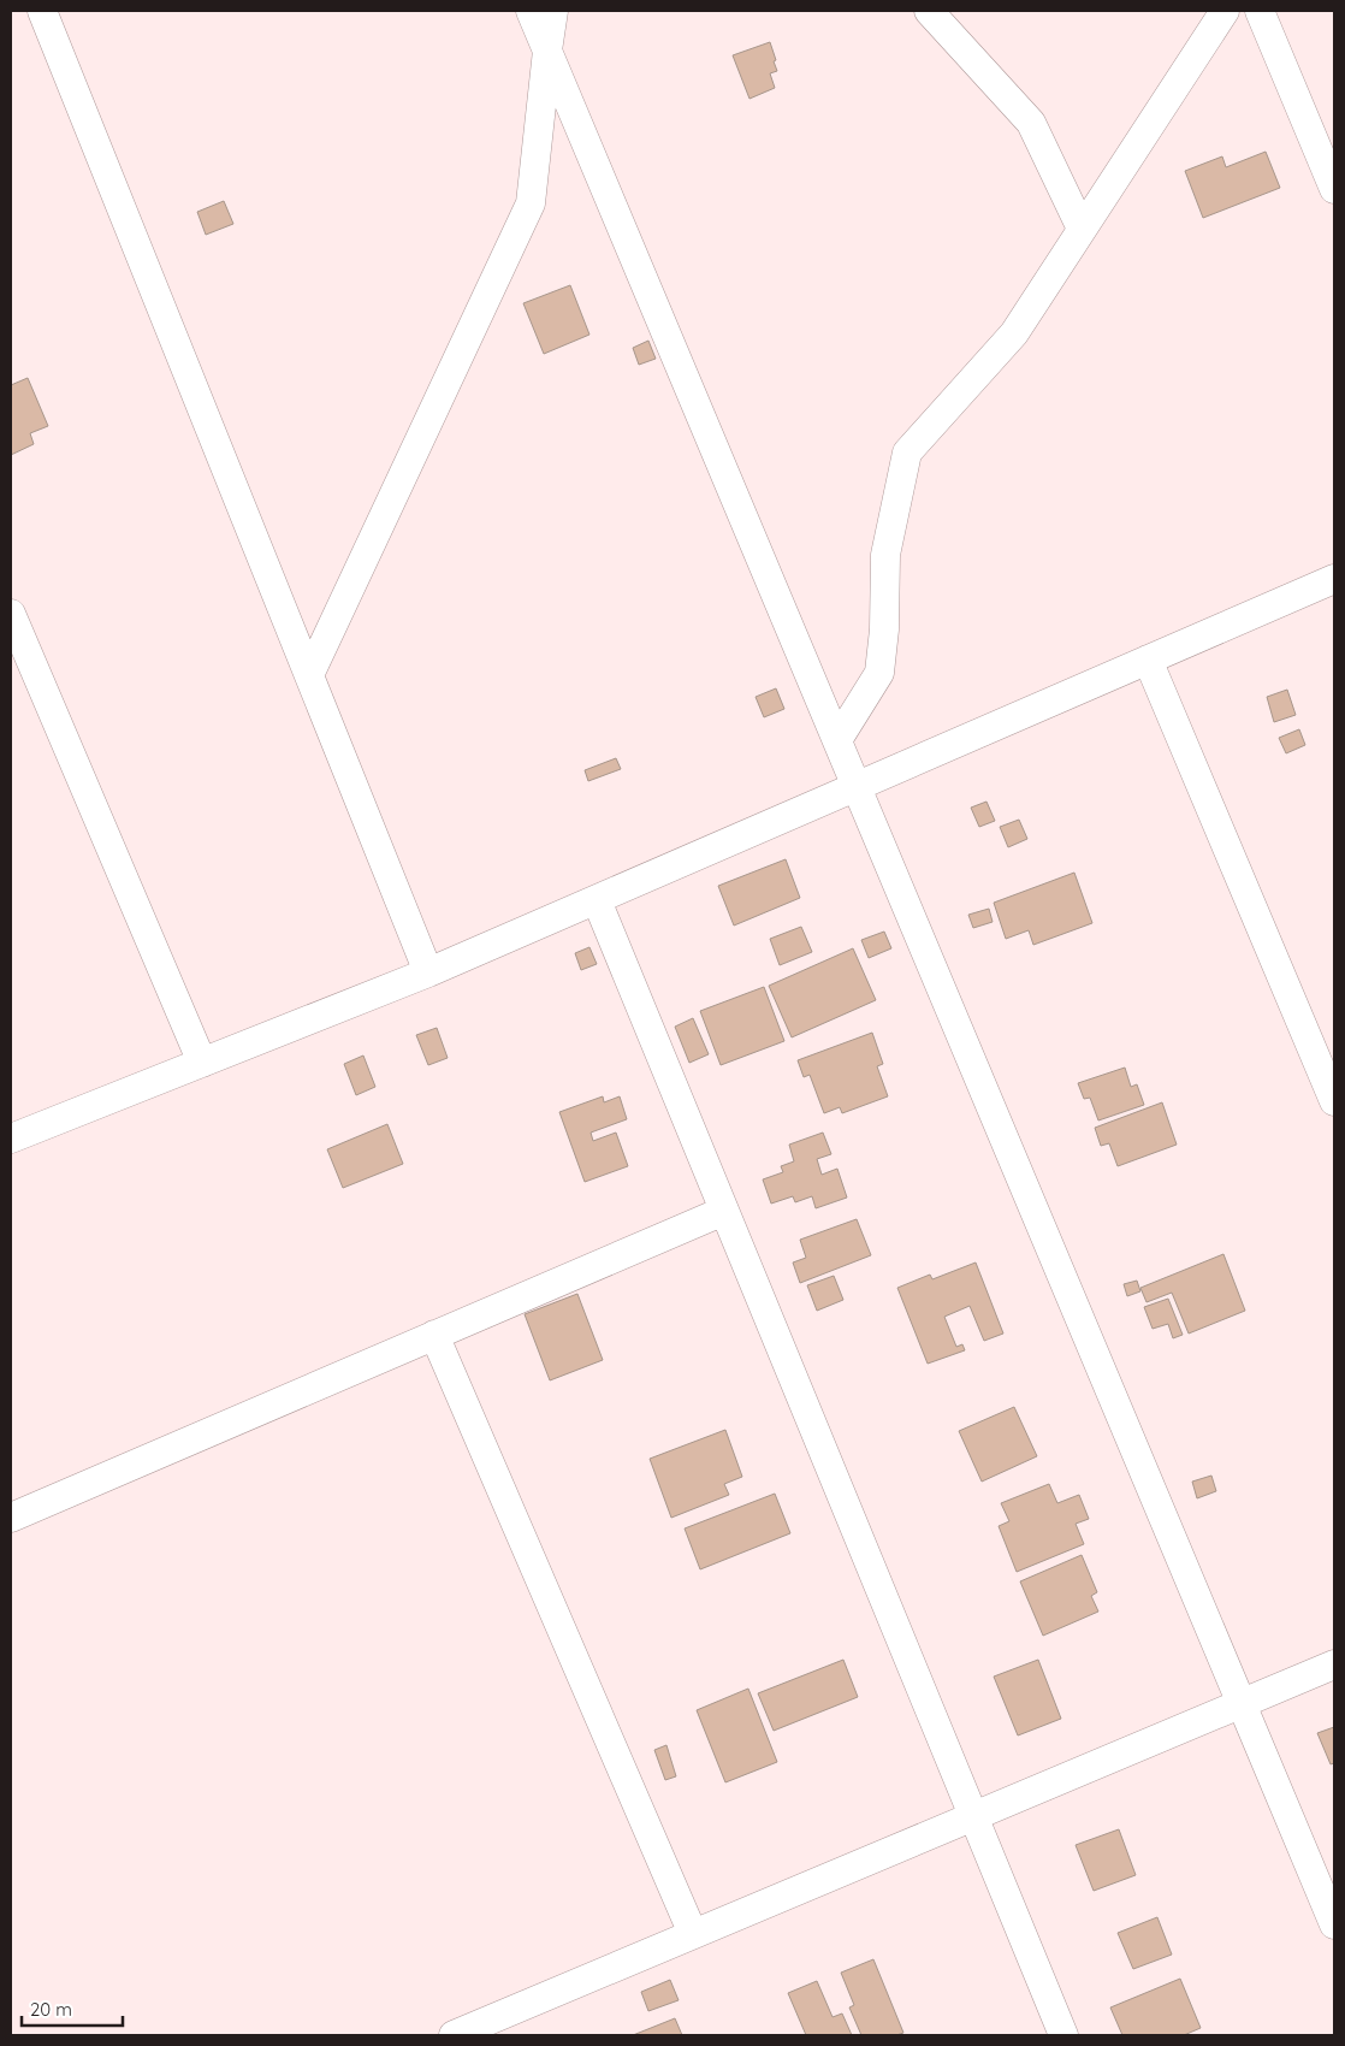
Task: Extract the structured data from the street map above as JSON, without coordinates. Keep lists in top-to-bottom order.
{
  "scale_bar": "20 m"
}
